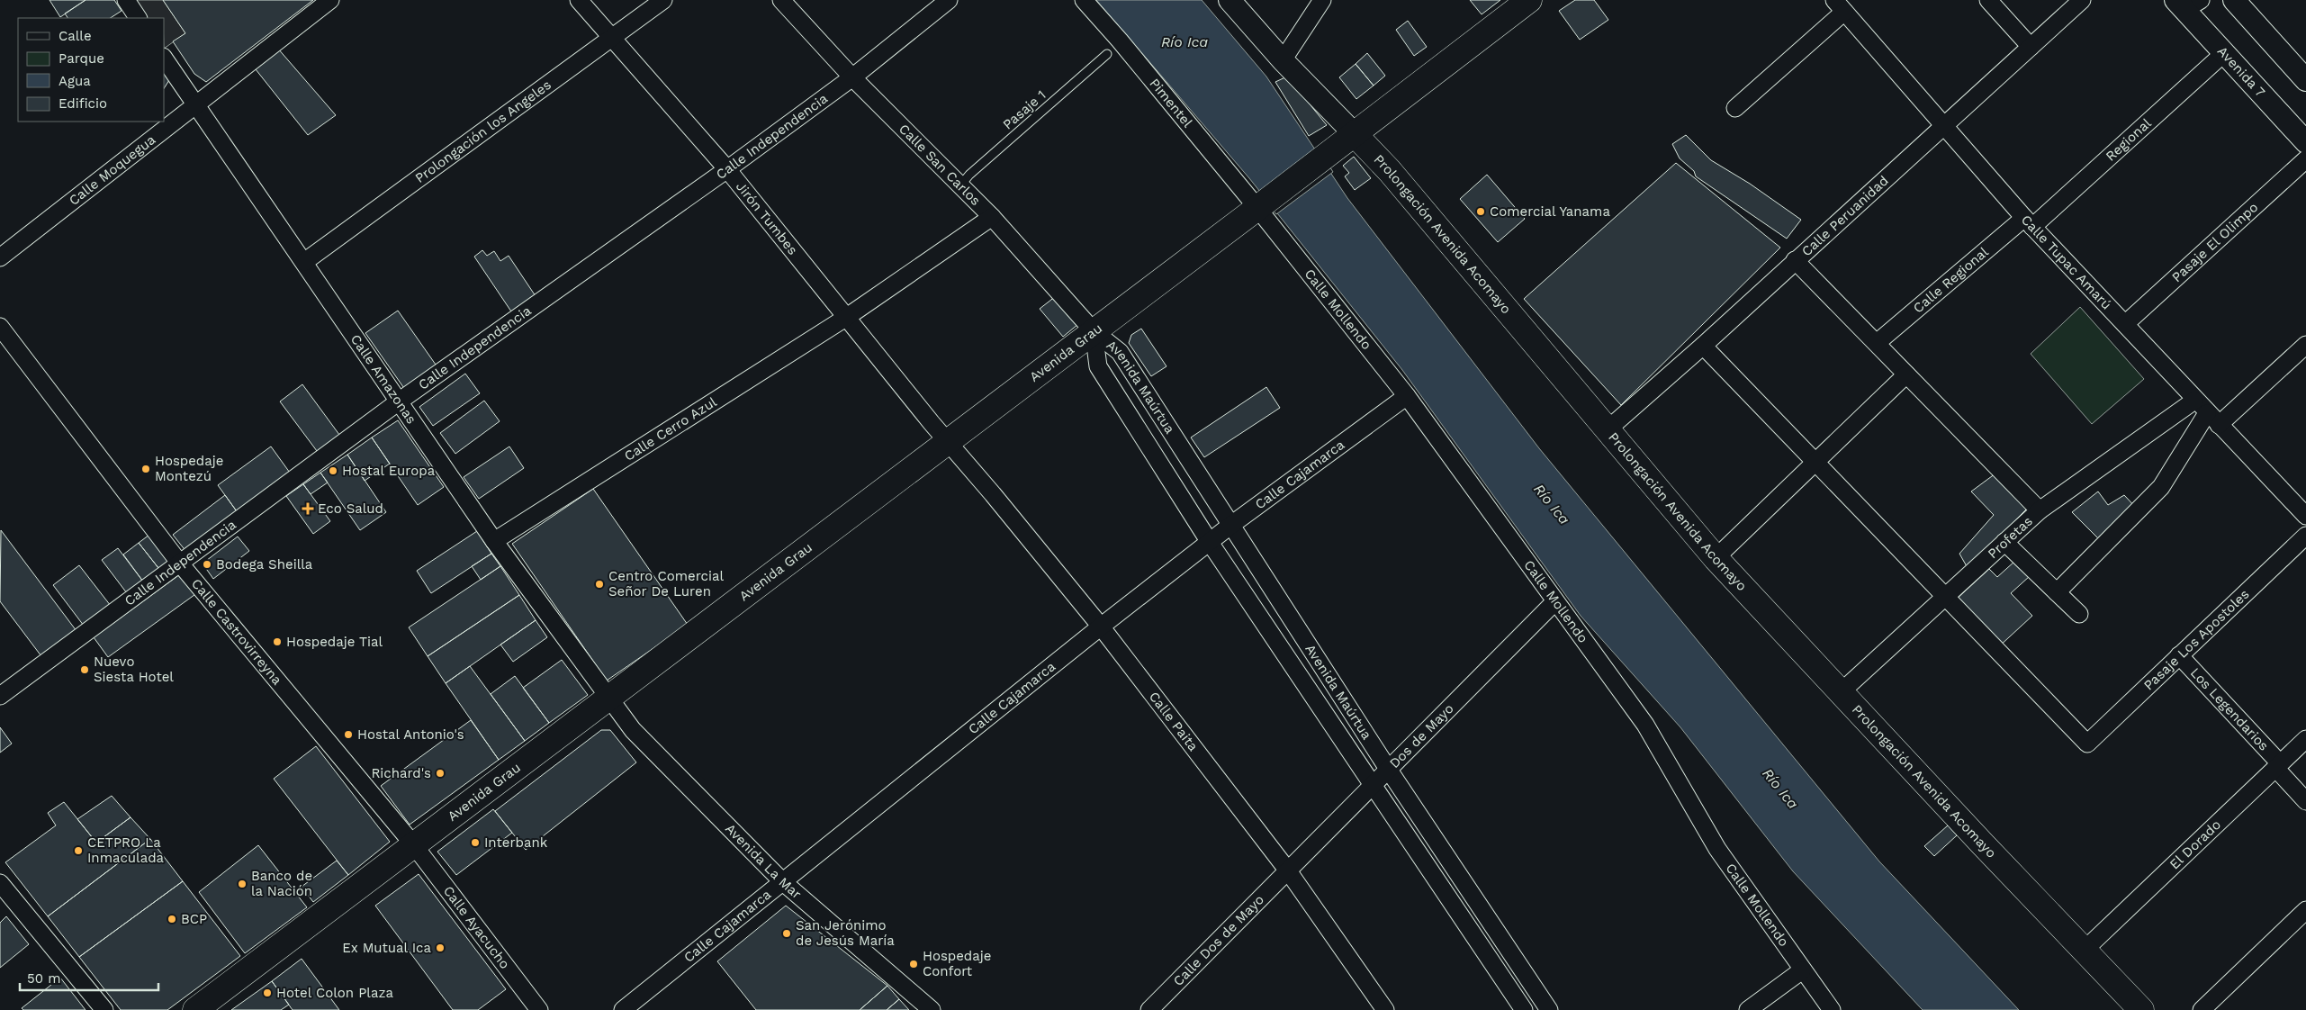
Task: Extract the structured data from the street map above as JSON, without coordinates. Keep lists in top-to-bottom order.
{
  "streets": {
    "main road": ["Prolongación Avenida Acomayo", "Avenida Grau"],
    "street": [
      "Avenida 7",
      "Pimentel",
      "Prolongación los Angeles",
      "Calle Independencia",
      "Regional",
      "Calle San Carlos",
      "Calle Moquegua",
      "Calle Peruanidad",
      "Jirón Tumbes",
      "Pasaje El Olimpo",
      "Calle Tupac Amarú",
      "Calle Regional",
      "Calle Mollendo",
      "Calle Amazonas",
      "Avenida Maúrtua",
      "Calle Cerro Azul",
      "Calle Cajamarca",
      "Profetas",
      "Calle Castrovirreyna",
      "Pasaje Los Apostoles",
      "Los Legendarios",
      "Calle Paita",
      "Dos de Mayo",
      "El Dorado",
      "Avenida La Mar",
      "Calle Ayacucho",
      "Calle Dos de Mayo"
    ],
    "lane": ["Pasaje 1"]
  },
  "crossings": [
    ["Avenida 7", "Regional"],
    ["Pimentel", "Calle Mollendo"],
    ["Pimentel", "Avenida Grau"],
    ["Pasaje 1", "Calle San Carlos"],
    ["Prolongación los Angeles", "Jirón Tumbes"],
    ["Prolongación los Angeles", "Calle Amazonas"],
    ["Calle Independencia", "Calle San Carlos"],
    ["Calle Independencia", "Jirón Tumbes"],
    ["Calle Independencia", "Calle Amazonas"],
    ["Calle Independencia", "Calle Castrovirreyna"],
    ["Regional", "Calle Tupac Amarú"],
    ["Regional", "Calle Regional"],
    ["Calle San Carlos", "Avenida Grau"],
    ["Calle San Carlos", "Avenida Maúrtua"],
    ["Calle San Carlos", "Calle Cerro Azul"],
    ["Calle Moquegua", "Calle Amazonas"],
    ["Calle Peruanidad", "Prolongación Avenida Acomayo"],
    ["Calle Peruanidad", "Calle Tupac Amarú"],
    ["Jirón Tumbes", "Avenida Grau"],
    ["Jirón Tumbes", "Calle Cerro Azul"],
    ["Jirón Tumbes", "Calle Paita"],
    ["Prolongación Avenida Acomayo", "Avenida Grau"],
    ["Prolongación Avenida Acomayo", "Profetas"],
    ["Prolongación Avenida Acomayo", "El Dorado"],
    ["Pasaje El Olimpo", "Calle Tupac Amarú"],
    ["Calle Tupac Amarú", "Calle Regional"],
    ["Calle Tupac Amarú", "Profetas"],
    ["Calle Mollendo", "Avenida Grau"],
    ["Calle Mollendo", "Calle Cajamarca"],
    ["Calle Mollendo", "Dos de Mayo"],
    ["Avenida Grau", "Calle Amazonas"],
    ["Avenida Grau", "Avenida Maúrtua"],
    ["Avenida Grau", "Calle Castrovirreyna"],
    ["Avenida Grau", "Calle Paita"],
    ["Avenida Grau", "Avenida La Mar"],
    ["Avenida Grau", "Calle Ayacucho"],
    ["Calle Amazonas", "Calle Cerro Azul"],
    ["Calle Amazonas", "Avenida La Mar"],
    ["Avenida Maúrtua", "Calle Cajamarca"],
    ["Avenida Maúrtua", "Dos de Mayo"],
    ["Calle Cajamarca", "Calle Paita"],
    ["Calle Cajamarca", "Avenida La Mar"],
    ["Profetas", "Pasaje Los Apostoles"],
    ["Calle Castrovirreyna", "Calle Ayacucho"],
    ["Pasaje Los Apostoles", "Los Legendarios"],
    ["Los Legendarios", "El Dorado"],
    ["Calle Paita", "Dos de Mayo"],
    ["Calle Paita", "Calle Dos de Mayo"],
    ["Dos de Mayo", "Calle Dos de Mayo"]
  ],
  "water": ["Río Ica"],
  "places": {
    "other": [
      "Comercial Yanama",
      "Hospedaje Montezú",
      "Hostal Europa",
      "Bodega Sheilla",
      "Centro Comercial Señor De Luren",
      "Hospedaje Tial",
      "Nuevo Siesta Hotel",
      "Hostal Antonio's",
      "Richard's",
      "Interbank",
      "CETPRO La Inmaculada",
      "Banco de la Nación",
      "BCP",
      "San Jerónimo de Jesús María",
      "Ex Mutual Ica",
      "Hospedaje Confort",
      "Hotel Colon Plaza"
    ],
    "health": ["Eco Salud"]
  },
  "legend": [
    "Calle",
    "Parque",
    "Agua",
    "Edificio"
  ],
  "scale_bar": "50 m"
}
